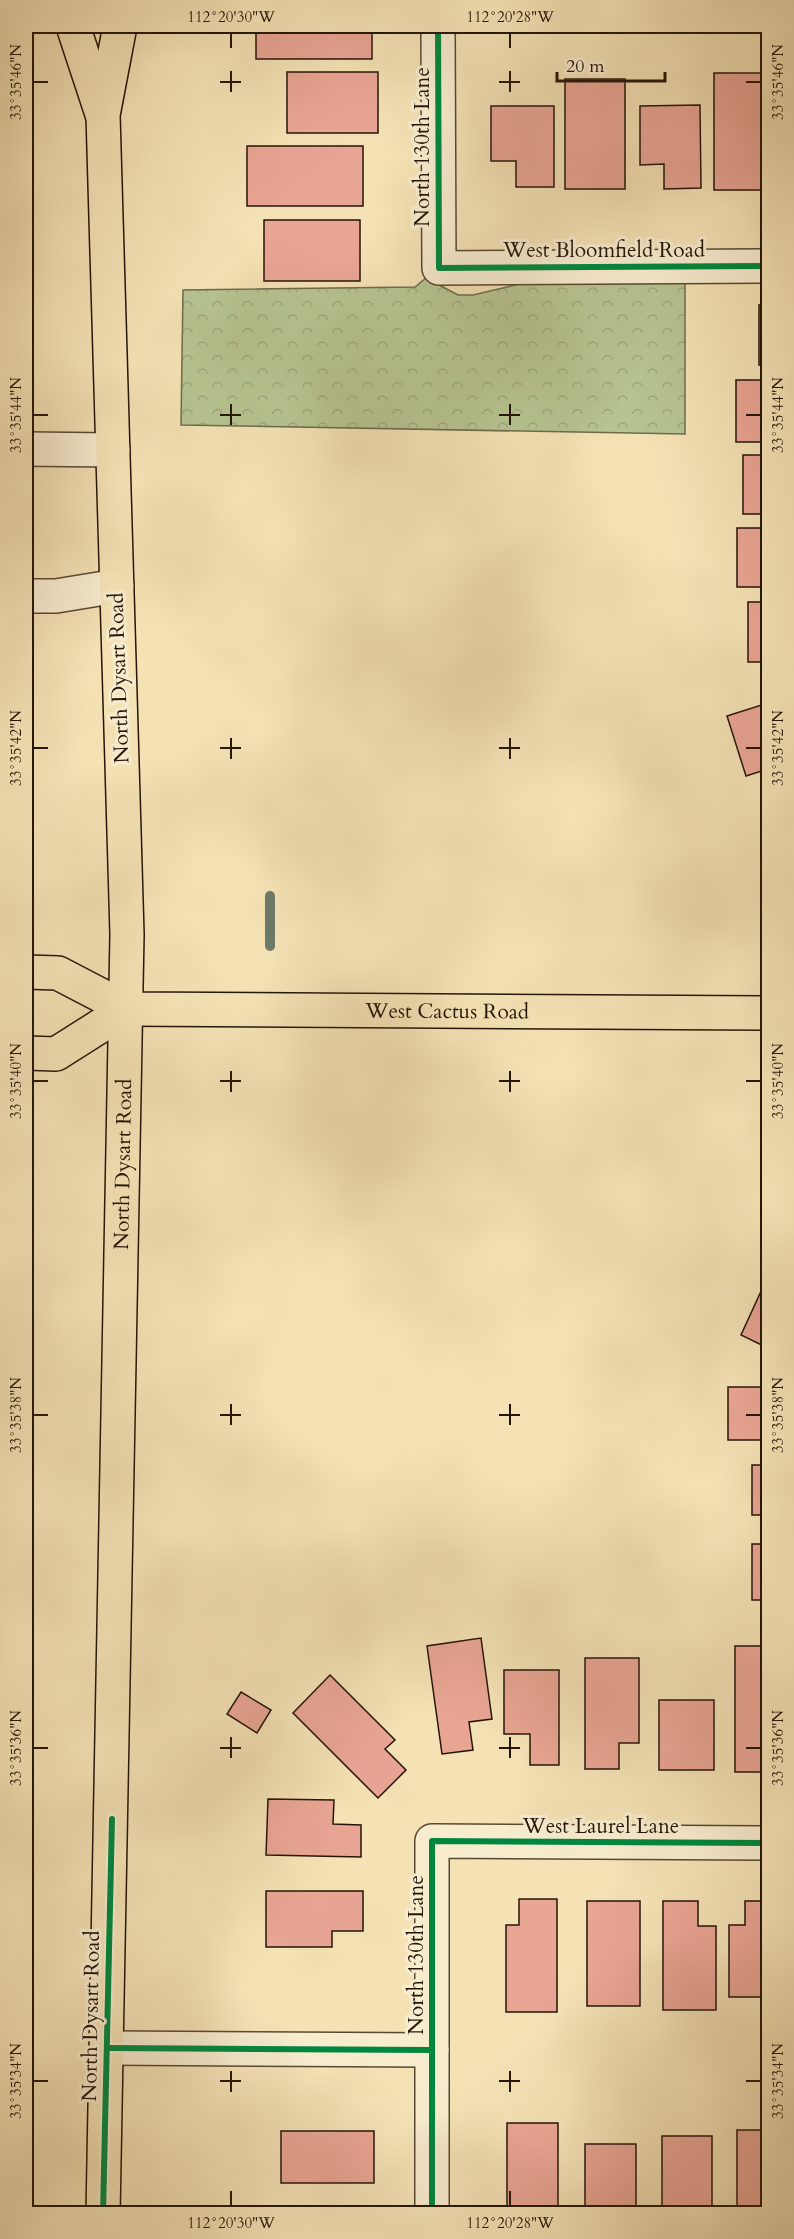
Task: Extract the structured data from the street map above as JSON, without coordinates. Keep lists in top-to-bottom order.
{
  "streets": {
    "main road": ["North Dysart Road", "West Cactus Road"],
    "street": ["North 130th Lane", "West Bloomfield Road", "West Laurel Lane"]
  },
  "crossings": [
    ["North 130th Lane", "West Bloomfield Road"],
    ["North 130th Lane", "West Laurel Lane"],
    ["North Dysart Road", "West Cactus Road"]
  ],
  "scale_bar": "20 m",
  "coordinates": [
    "112°20'30\"W",
    "112°20'28\"W",
    "33°35'46\"N",
    "33°35'44\"N",
    "33°35'42\"N",
    "33°35'40\"N",
    "33°35'38\"N",
    "33°35'36\"N",
    "33°35'34\"N"
  ]
}
